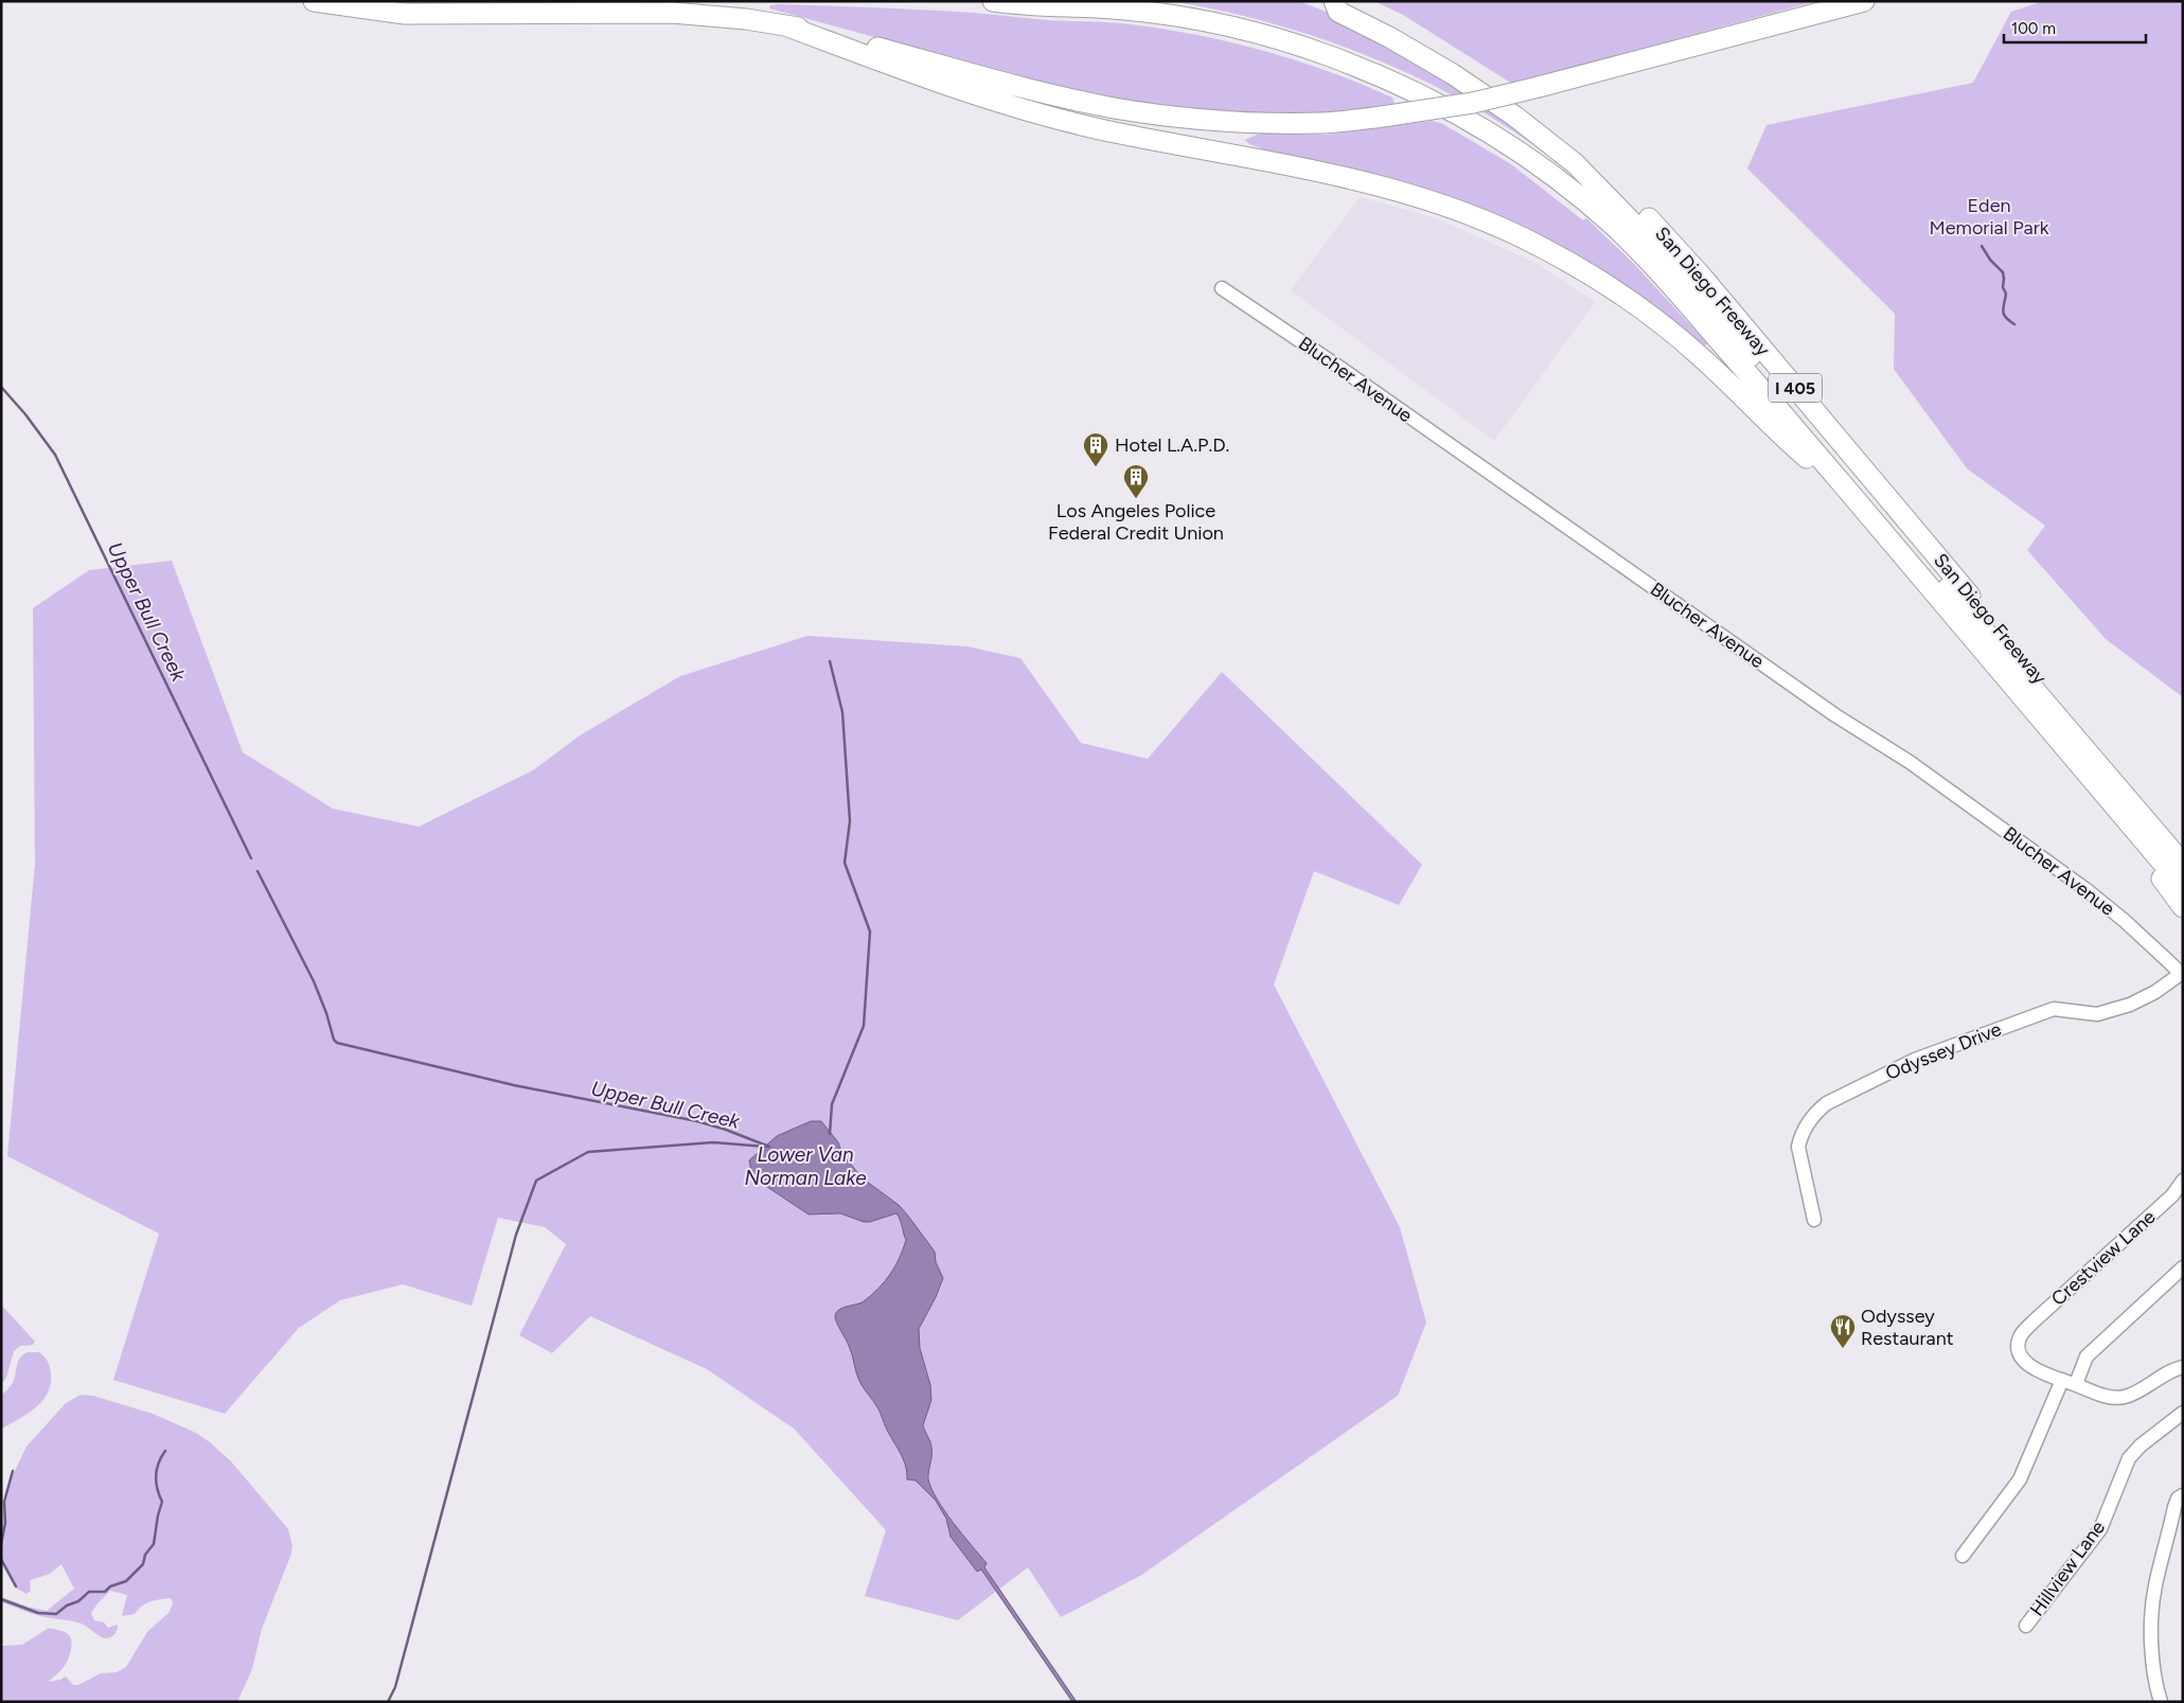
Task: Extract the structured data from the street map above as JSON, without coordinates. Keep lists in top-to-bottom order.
{
  "streets": {
    "highway": ["San Diego Freeway", "I 405"],
    "street": [
      "Blucher Avenue",
      "Odyssey Drive",
      "Crestview Lane",
      "Hillview Lane"
    ]
  },
  "crossings": [
    ["Blucher Avenue", "Odyssey Drive"]
  ],
  "water": ["Upper Bull Creek", "Lower Van Norman Lake"],
  "parks": ["Eden Memorial Park"],
  "places": {
    "building": ["Hotel L.A.P.D.", "Los Angeles Police Federal Credit Union"],
    "restaurant": ["Odyssey Restaurant"]
  },
  "scale_bar": "100 m"
}
